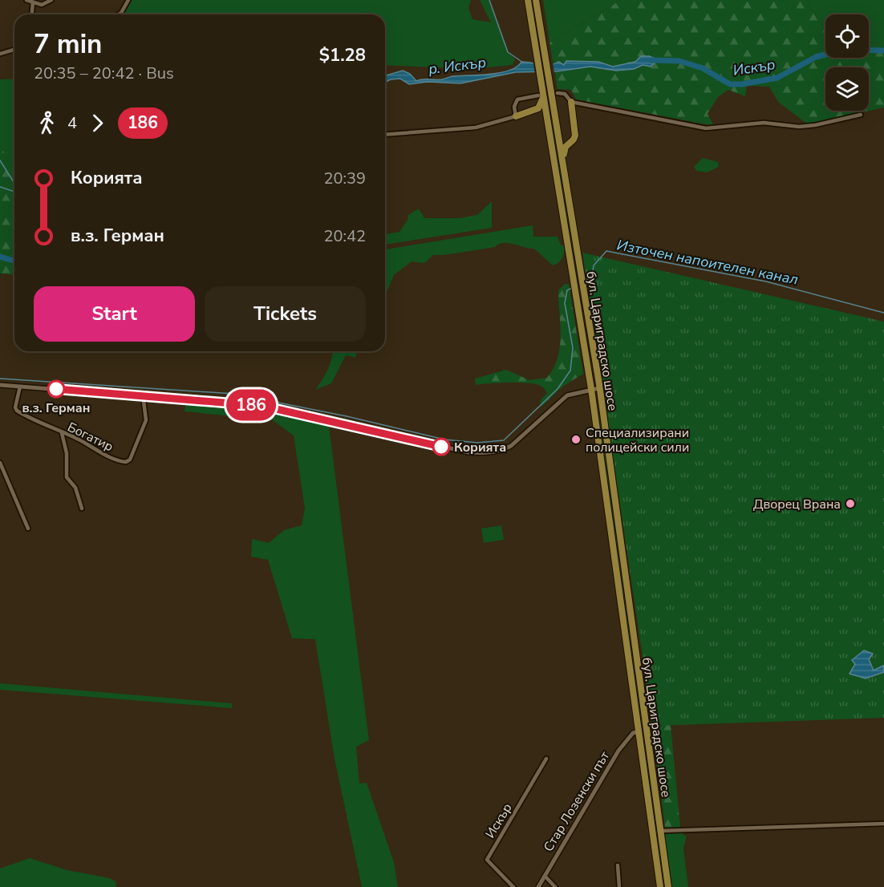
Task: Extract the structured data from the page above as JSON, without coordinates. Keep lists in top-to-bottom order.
{
  "streets": {
    "highway": ["бул. Цариградско шосе"],
    "street": ["Богатир", "Стар Лозенски път", "Искър"]
  },
  "crossings": [
    ["бул. Цариградско шосе", "Стар Лозенски път"]
  ],
  "water": ["р. Искър", "Искър", "Източен напоителен канал"],
  "places": [
    "в.з. Герман",
    "Специализирани полицейски сили",
    "Корията",
    "Дворец Врана"
  ],
  "lines": ["bus line 186"],
  "page": {
    "on_map": "186",
    "heading": ["7 min", "20:35 – 20:42 · Bus", "$1.28"],
    "legs": ["4", "186"],
    "list": [
      {
        "name": "Корията",
        "value": "20:39"
      },
      {
        "name": "в.з. Герман",
        "value": "20:42"
      }
    ],
    "buttons": ["Start", "Tickets"]
  }
}
